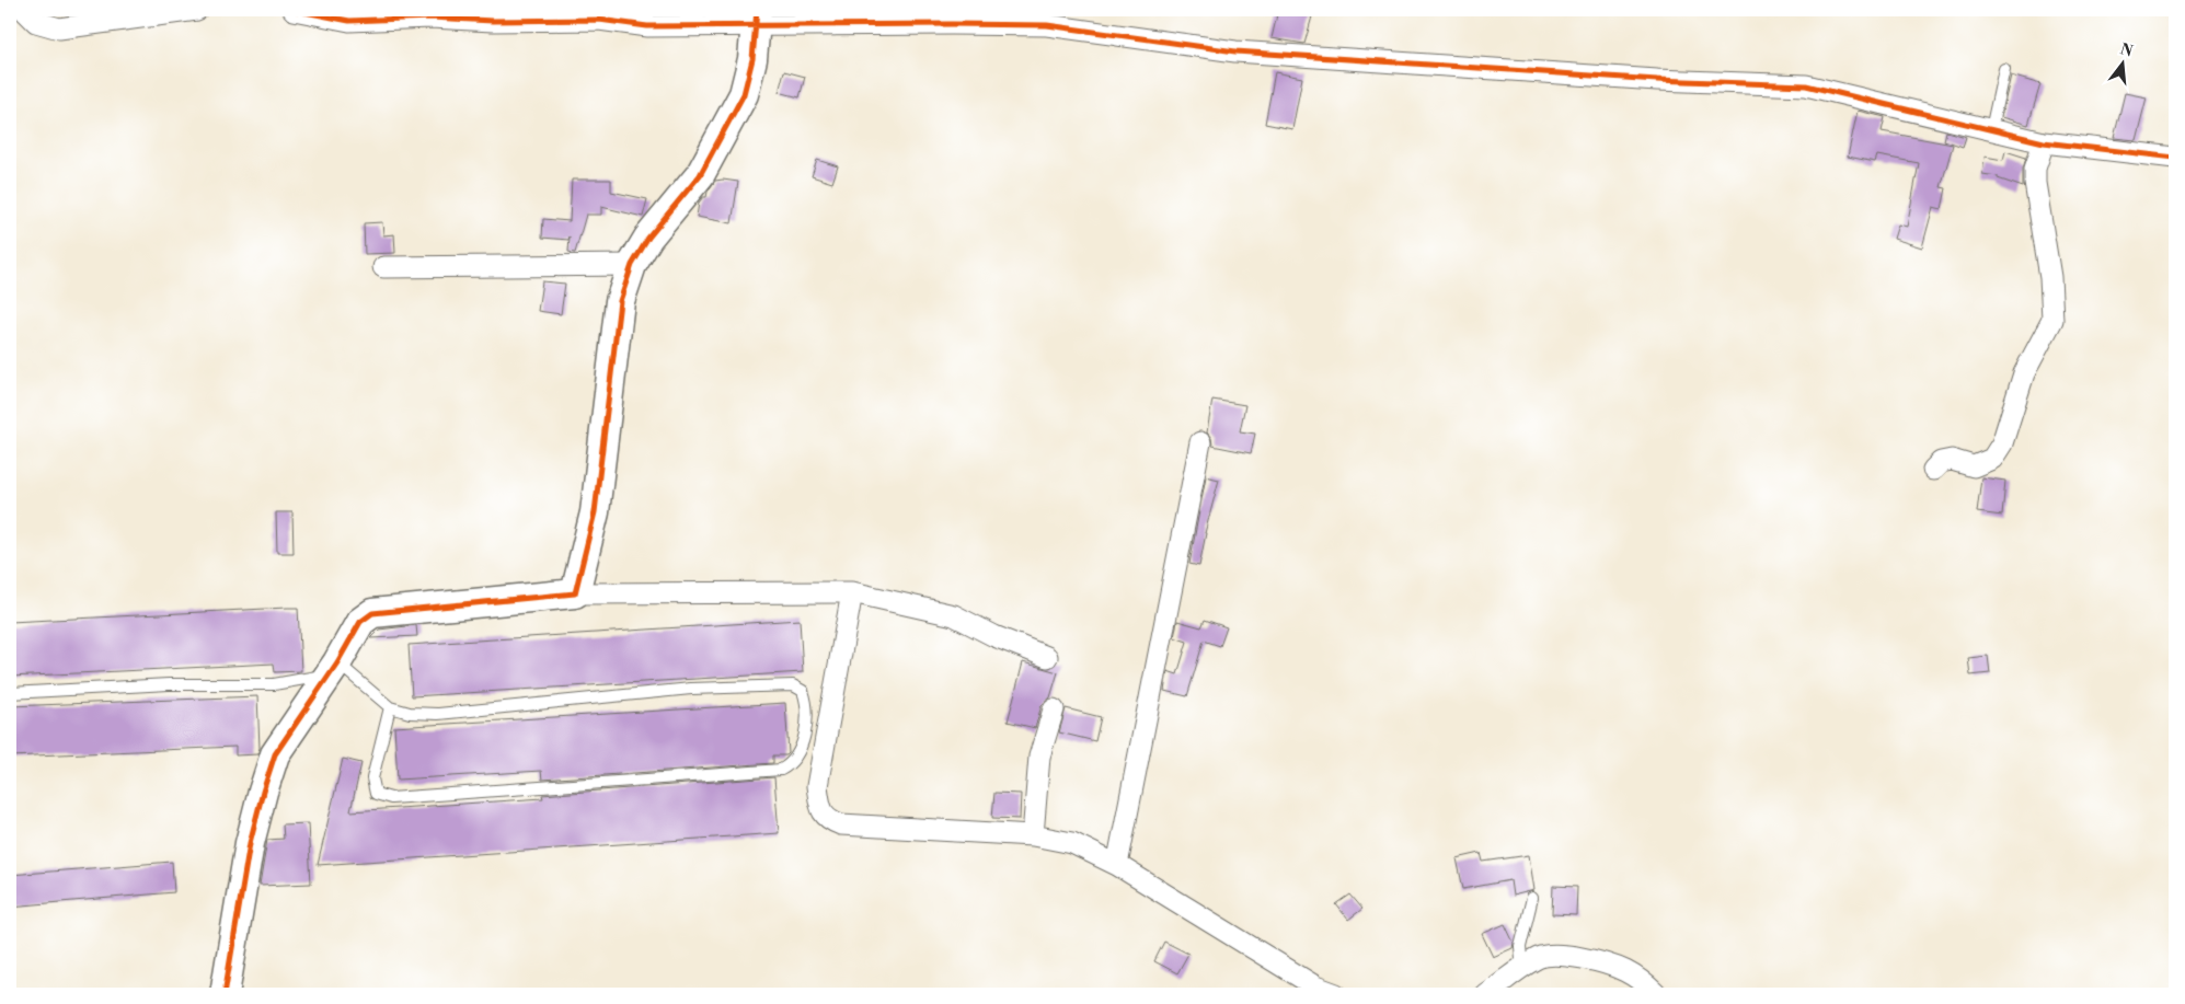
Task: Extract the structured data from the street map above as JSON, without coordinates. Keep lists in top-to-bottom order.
{
  "north": "top"
}
